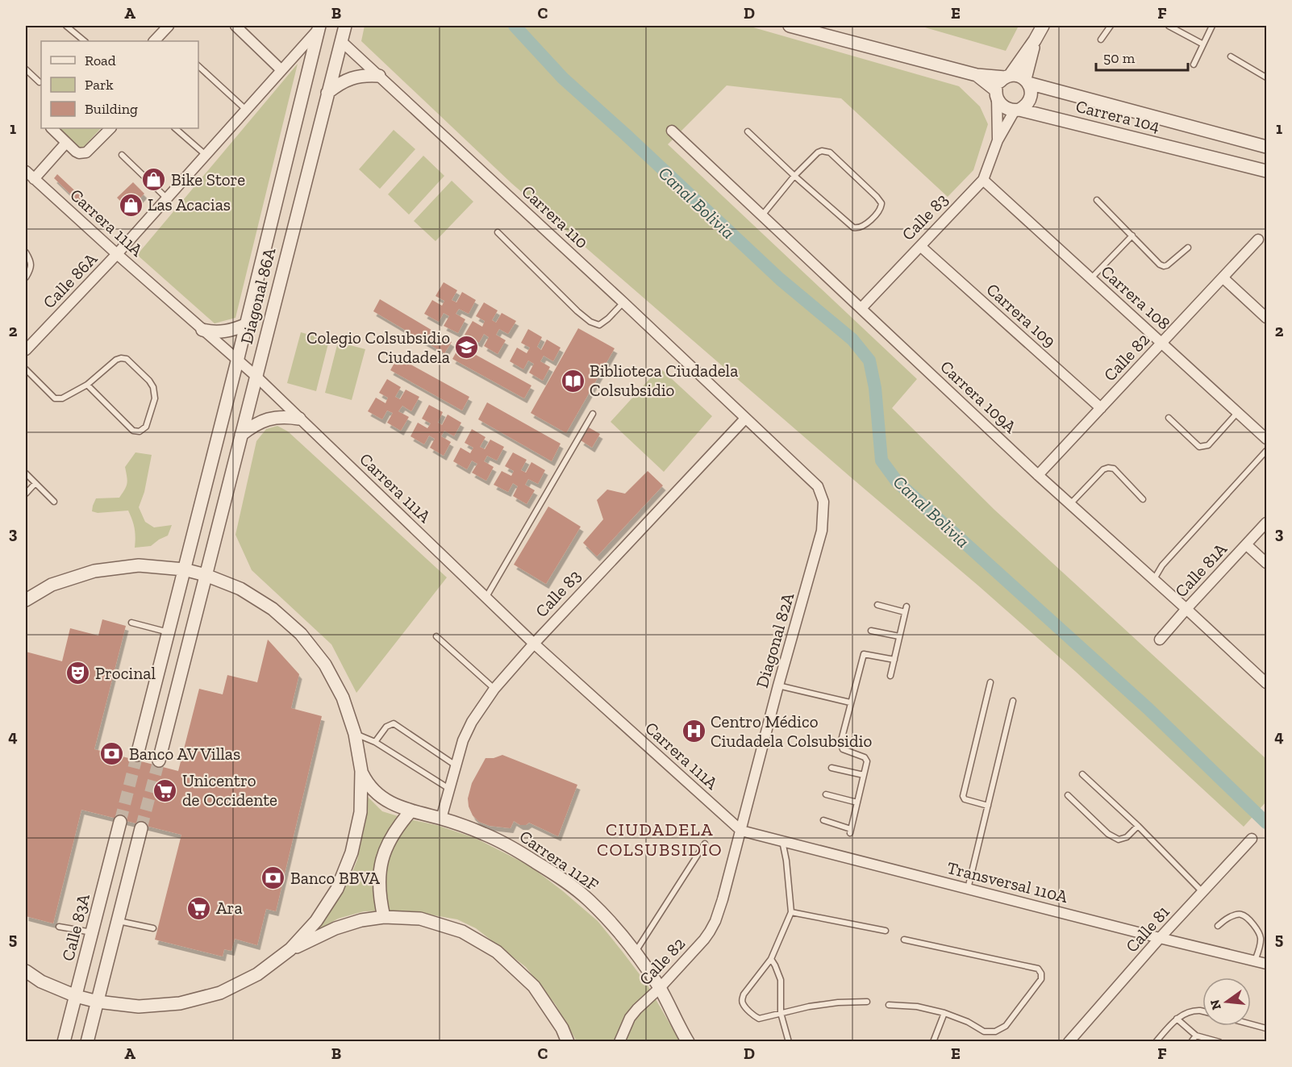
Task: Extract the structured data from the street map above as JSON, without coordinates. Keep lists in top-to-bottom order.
{
  "streets": {
    "street": [
      "Carrera 104",
      "Carrera 110",
      "Calle 83",
      "Carrera 111A",
      "Calle 86A",
      "Diagonal 86A",
      "Carrera 108",
      "Carrera 109",
      "Calle 82",
      "Carrera 109A",
      "Calle 81A",
      "Diagonal 82A",
      "Carrera 112F",
      "Transversal 110A",
      "Calle 83A",
      "Calle 81"
    ]
  },
  "crossings": [
    ["Carrera 104", "Calle 83"],
    ["Carrera 110", "Calle 83"],
    ["Carrera 110", "Diagonal 86A"],
    ["Carrera 110", "Diagonal 82A"],
    ["Calle 83", "Carrera 111A"],
    ["Calle 83", "Carrera 108"],
    ["Calle 83", "Carrera 109"],
    ["Calle 83", "Carrera 109A"],
    ["Calle 83", "Diagonal 82A"],
    ["Calle 83", "Carrera 112F"],
    ["Carrera 111A", "Calle 86A"],
    ["Carrera 111A", "Diagonal 86A"],
    ["Carrera 111A", "Diagonal 82A"],
    ["Carrera 111A", "Transversal 110A"],
    ["Calle 86A", "Diagonal 86A"],
    ["Carrera 108", "Calle 82"],
    ["Carrera 109", "Calle 82"],
    ["Calle 82", "Carrera 109A"],
    ["Calle 82", "Diagonal 82A"],
    ["Calle 82", "Carrera 112F"],
    ["Carrera 109A", "Calle 81A"],
    ["Diagonal 82A", "Transversal 110A"],
    ["Transversal 110A", "Calle 81"]
  ],
  "districts": ["CIUDADELA COLSUBSIDIO"],
  "water": ["Canal Bolivia"],
  "places": {
    "shop": ["Bike Store", "Las Acacias"],
    "school or university": ["Colegio Colsubsidio Ciudadela"],
    "library": ["Biblioteca Ciudadela Colsubsidio"],
    "theatre": ["Procinal"],
    "hospital": ["Centro Médico Ciudadela Colsubsidio"],
    "bank": ["Banco AV Villas", "Banco BBVA"],
    "supermarket": ["Unicentro de Occidente", "Ara"]
  },
  "legend": ["Road", "Park", "Building"],
  "scale_bar": "50 m",
  "north": "left",
  "grid": {
    "columns": [
      "A",
      "B",
      "C",
      "D",
      "E",
      "F"
    ],
    "rows": [
      "1",
      "2",
      "3",
      "4",
      "5"
    ]
  }
}
